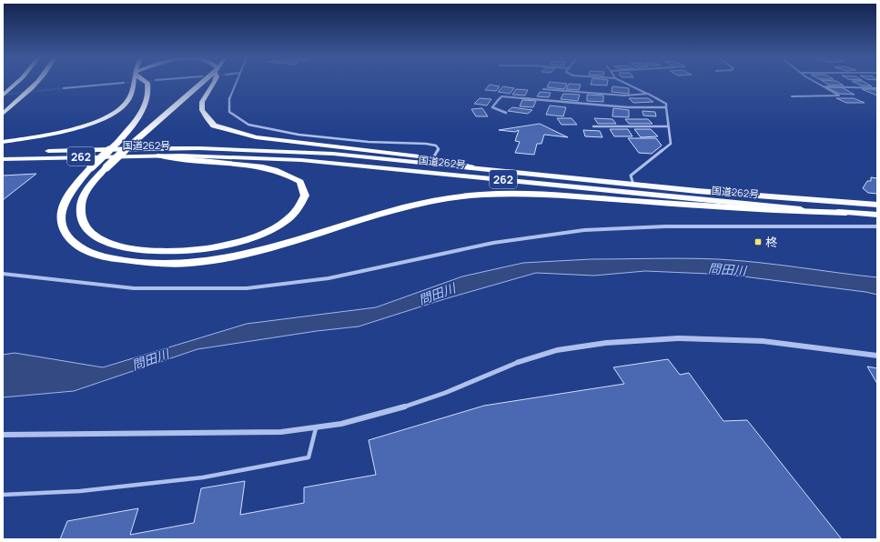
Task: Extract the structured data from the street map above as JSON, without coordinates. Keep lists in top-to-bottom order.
{
  "streets": {
    "highway": ["国道262号", "262"]
  },
  "water": ["問田川"],
  "places": {
    "transit": ["柊"]
  }
}
